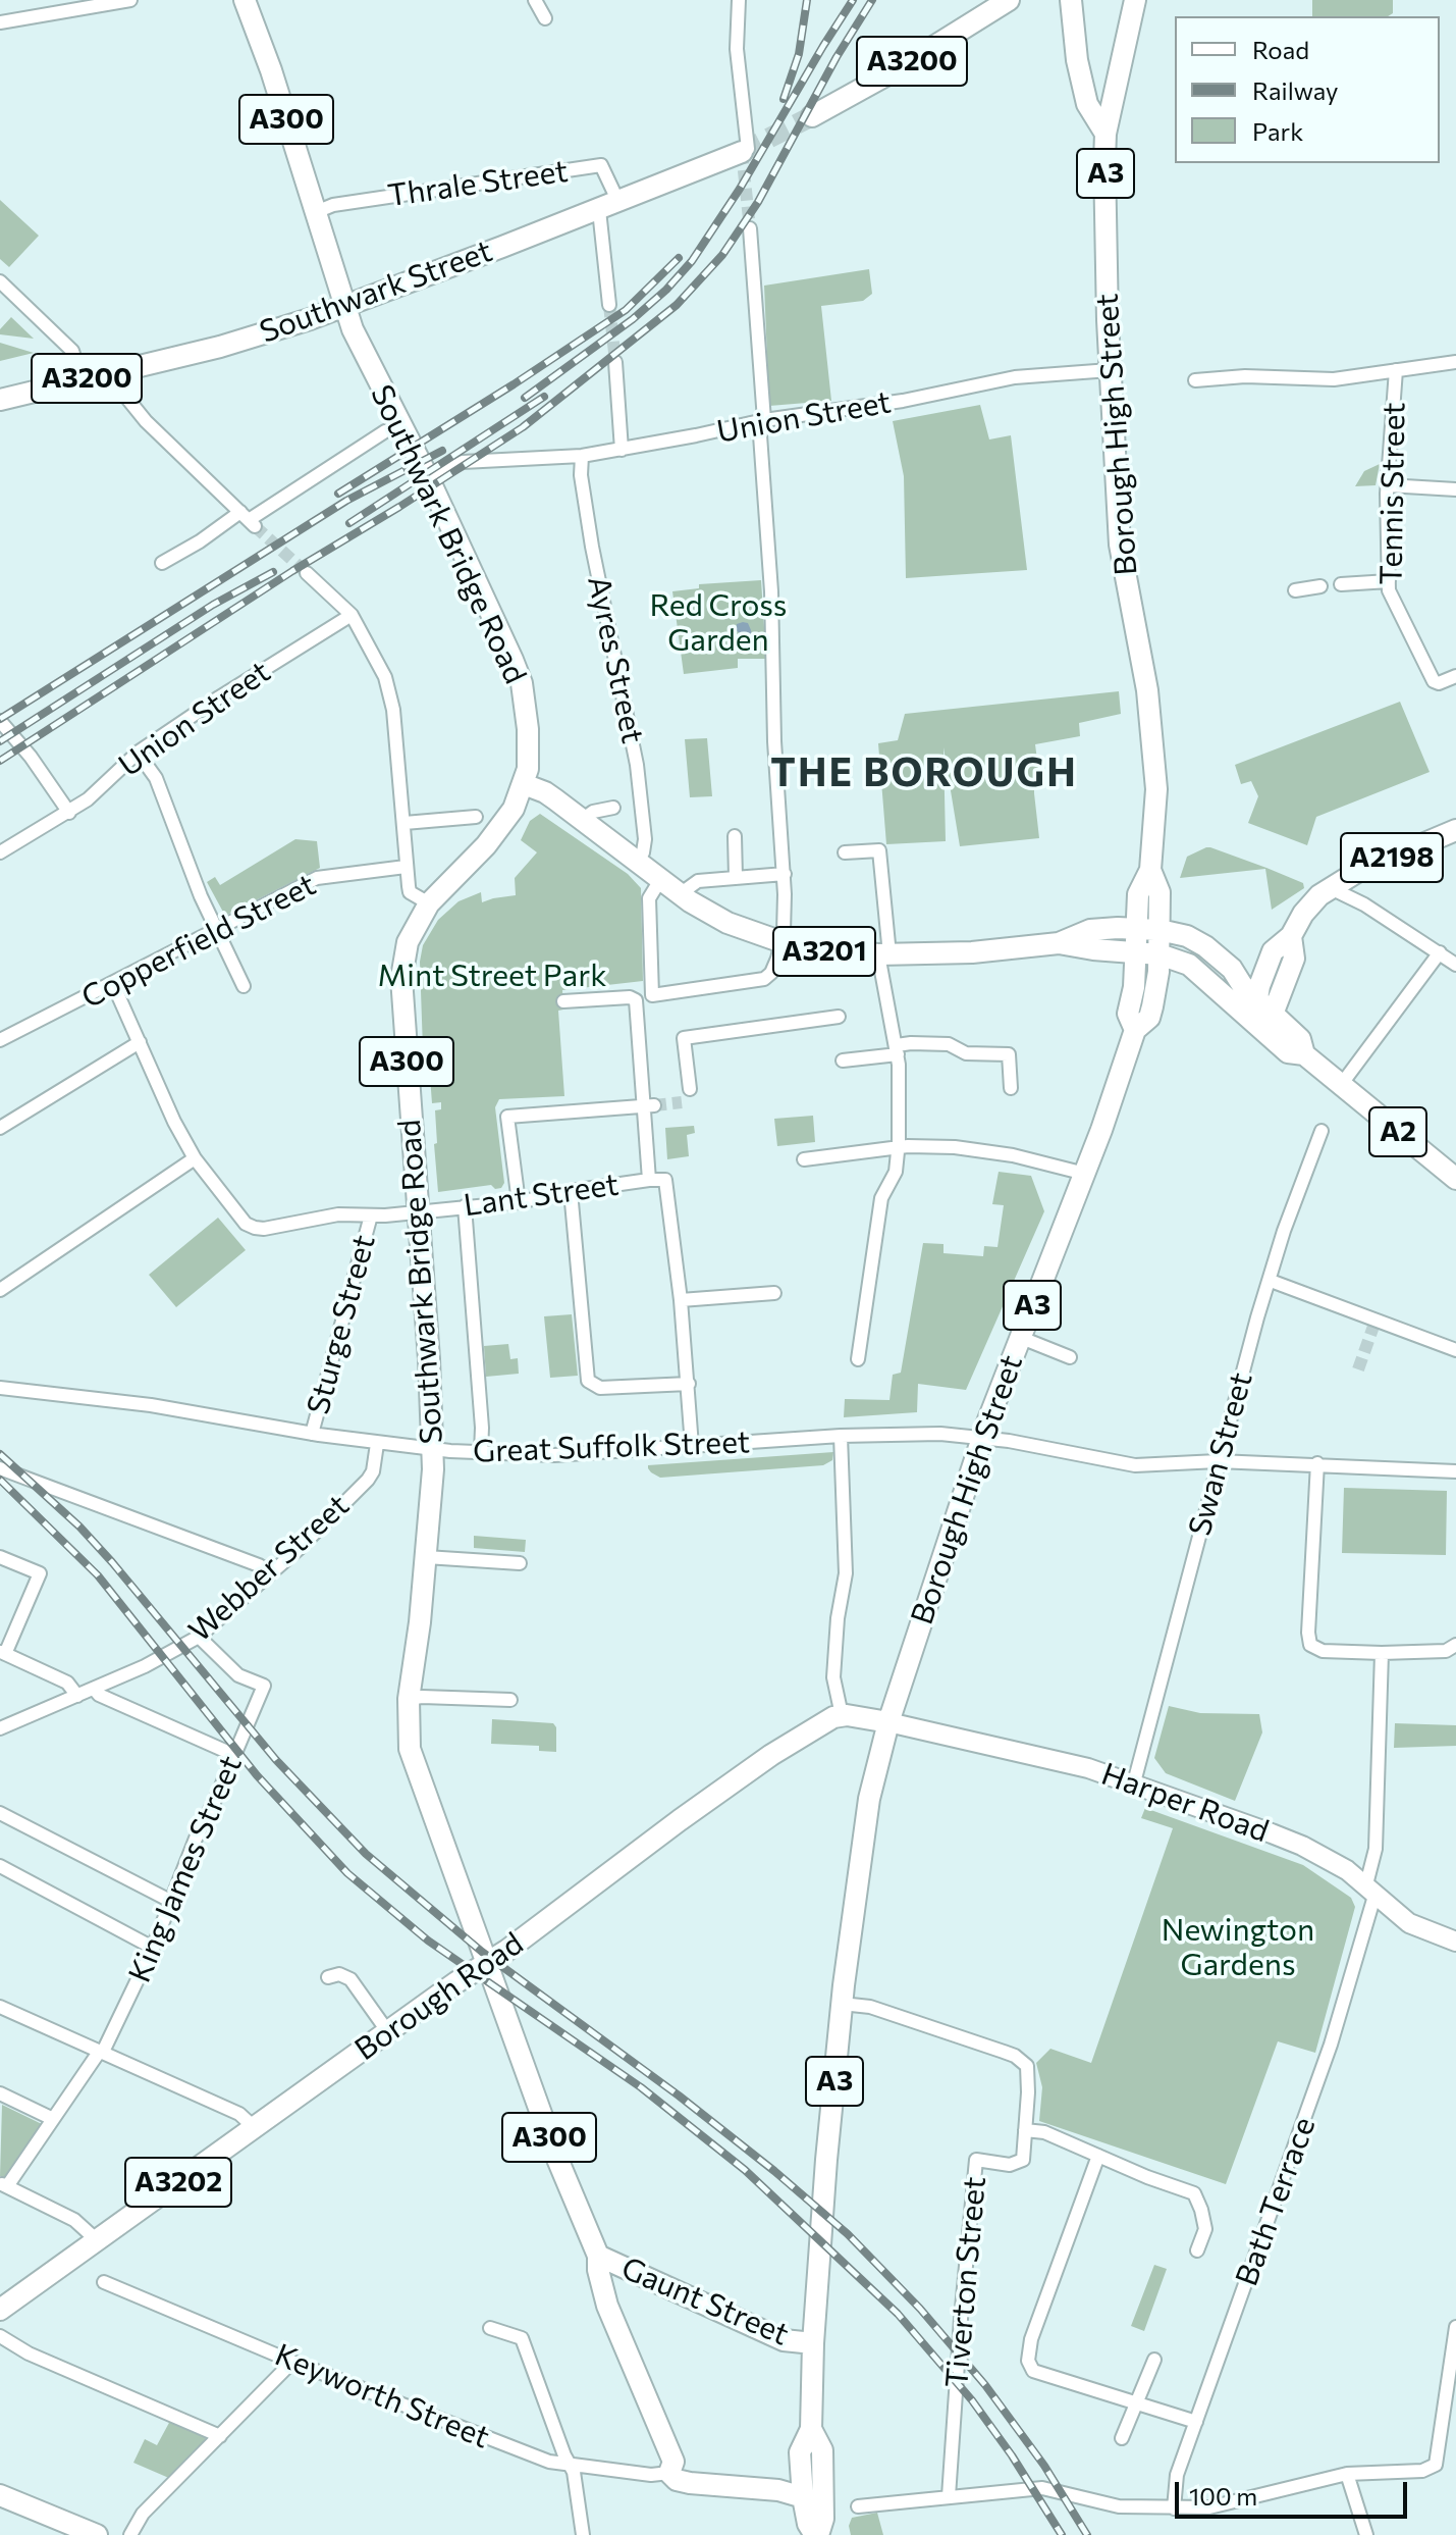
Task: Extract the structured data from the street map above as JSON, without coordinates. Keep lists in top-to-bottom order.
{
  "streets": {
    "main road": [
      "A3200",
      "A300",
      "A3",
      "Southwark Street",
      "Borough High Street",
      "Southwark Bridge Road",
      "A2198",
      "A3201",
      "A2",
      "Harper Road",
      "Borough Road",
      "A3202",
      "Gaunt Street"
    ],
    "street": [
      "Thrale Street",
      "Union Street",
      "Tennis Street",
      "Ayres Street",
      "Copperfield Street",
      "Lant Street",
      "Sturge Street",
      "Great Suffolk Street",
      "Swan Street",
      "Webber Street",
      "King James Street",
      "Bath Terrace",
      "Tiverton Street",
      "Keyworth Street"
    ]
  },
  "crossings": [
    ["A3", "Borough High Street"],
    ["A3", "Harper Road"],
    ["A3", "Tiverton Street"],
    ["A3", "Gaunt Street"],
    ["Thrale Street", "Southwark Street"],
    ["Thrale Street", "Southwark Bridge Road"],
    ["Southwark Street", "Southwark Bridge Road"],
    ["Union Street", "Borough High Street"],
    ["Union Street", "Southwark Bridge Road"],
    ["Union Street", "Ayres Street"],
    ["Borough High Street", "A3201"],
    ["Borough High Street", "A2"],
    ["Borough High Street", "Great Suffolk Street"],
    ["Borough High Street", "Harper Road"],
    ["Southwark Bridge Road", "A3201"],
    ["Southwark Bridge Road", "Lant Street"],
    ["Southwark Bridge Road", "Great Suffolk Street"],
    ["Southwark Bridge Road", "Borough Road"],
    ["Southwark Bridge Road", "Gaunt Street"],
    ["Southwark Bridge Road", "Keyworth Street"],
    ["Ayres Street", "A3201"],
    ["A2198", "A2"],
    ["A3201", "A2"],
    ["Lant Street", "Sturge Street"],
    ["Sturge Street", "Great Suffolk Street"],
    ["Great Suffolk Street", "Swan Street"],
    ["Great Suffolk Street", "Webber Street"],
    ["Swan Street", "Harper Road"],
    ["Webber Street", "King James Street"],
    ["Harper Road", "Bath Terrace"]
  ],
  "districts": ["THE BOROUGH"],
  "parks": ["Red Cross Garden", "Mint Street Park", "Newington Gardens"],
  "legend": ["Road", "Railway", "Park"],
  "scale_bar": "100 m"
}
